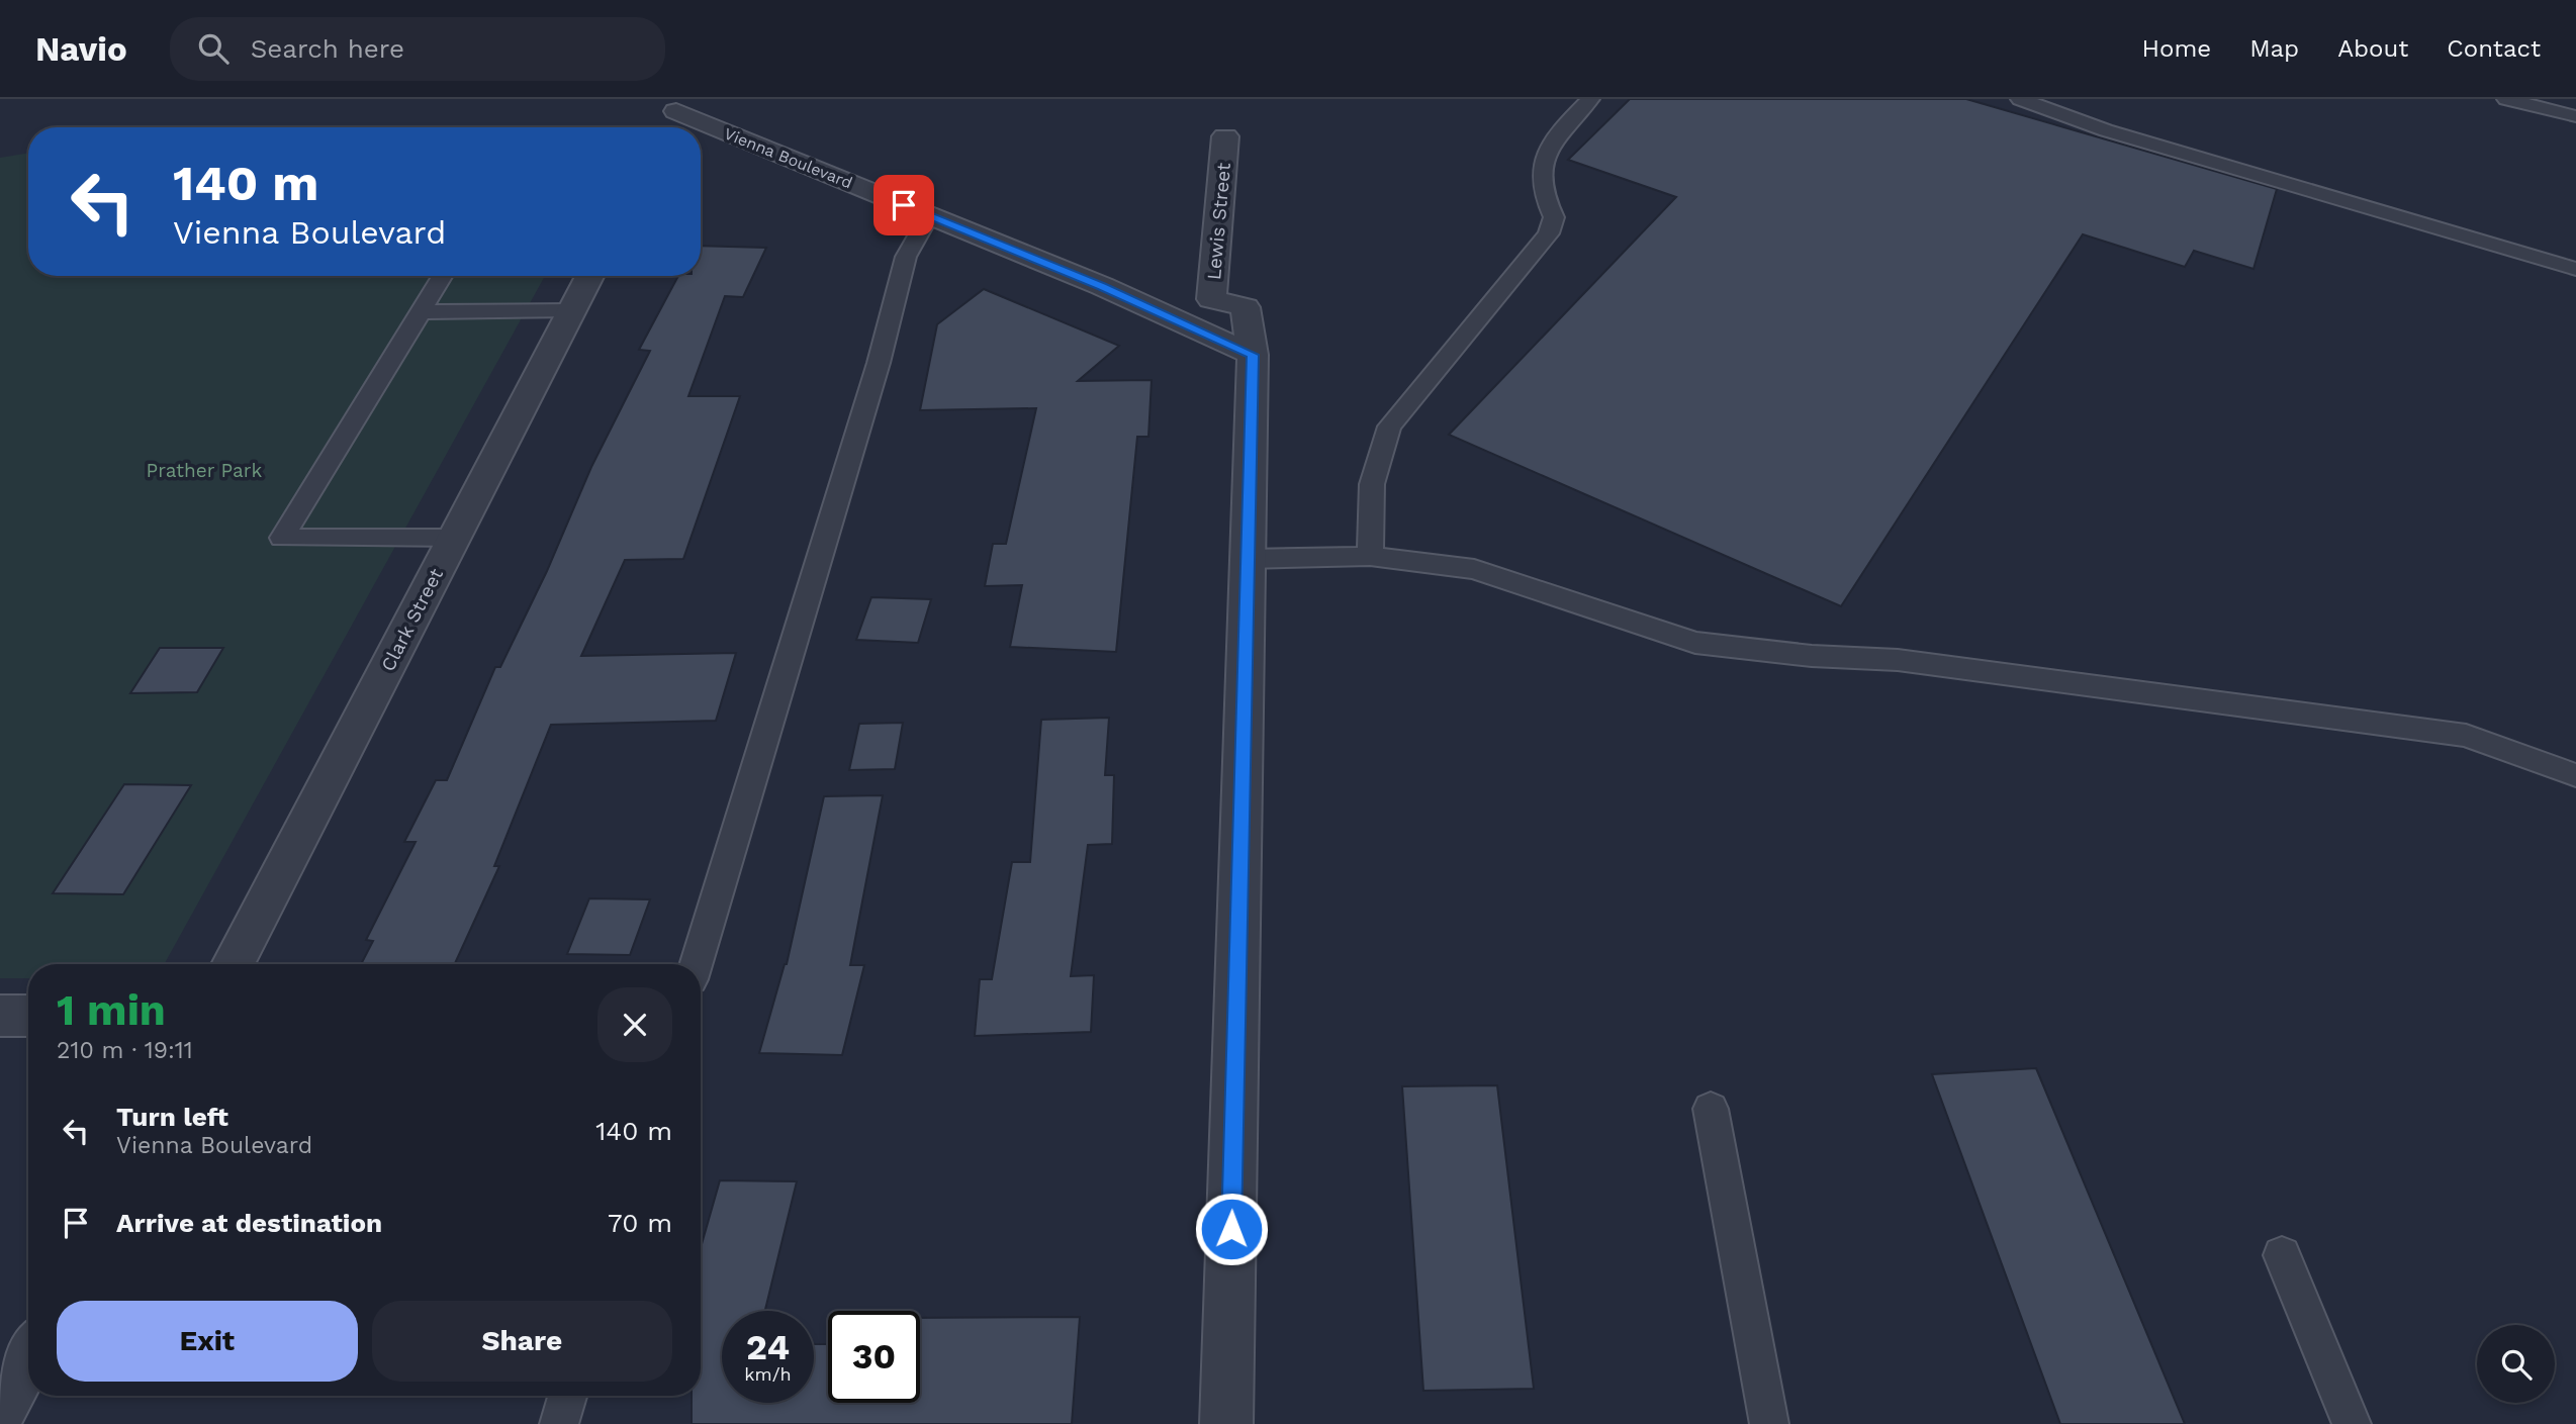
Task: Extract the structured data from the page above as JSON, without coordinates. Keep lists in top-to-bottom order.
{
  "streets": {
    "street": ["Vienna Boulevard", "Lewis Street", "Clark Street"]
  },
  "crossings": [
    ["Vienna Boulevard", "Lewis Street"]
  ],
  "parks": ["Prather Park"],
  "page": {
    "header": "Navio",
    "search": "Search here",
    "nav": [
      "Home",
      "Map",
      "About",
      "Contact"
    ],
    "turn": ["140 m", "Vienna Boulevard"],
    "heading": ["1 min", "210 m · 19:11"],
    "list": [
      {
        "name": "Turn left",
        "note": "Vienna Boulevard",
        "value": "140 m"
      },
      {
        "name": "Arrive at destination",
        "value": "70 m"
      }
    ],
    "buttons": ["Exit", "Share"],
    "speed": "24 km/h",
    "limit": "30"
  }
}
